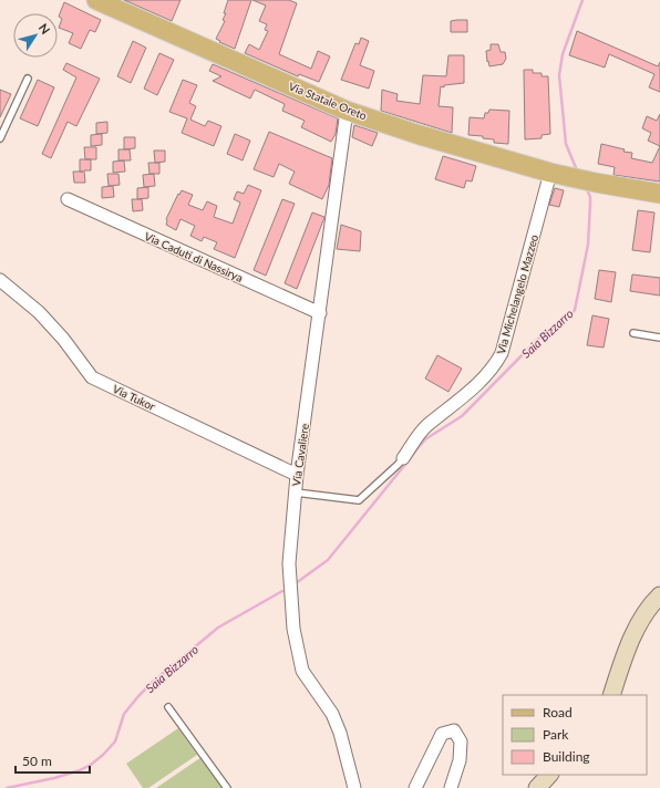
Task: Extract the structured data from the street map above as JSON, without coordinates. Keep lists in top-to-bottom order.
{
  "streets": {
    "main road": ["Via Statale Oreto"],
    "street": [
      "Via Caduti di Nassirya",
      "Via Michelangelo Mazzeo",
      "Via Tukor",
      "Via Cavaliere"
    ]
  },
  "crossings": [
    ["Via Statale Oreto", "Via Michelangelo Mazzeo"],
    ["Via Statale Oreto", "Via Cavaliere"],
    ["Via Caduti di Nassirya", "Via Cavaliere"],
    ["Via Tukor", "Via Cavaliere"]
  ],
  "water": ["Saia Bizzarro"],
  "legend": ["Road", "Park", "Building"],
  "scale_bar": "50 m",
  "north": "top right"
}
